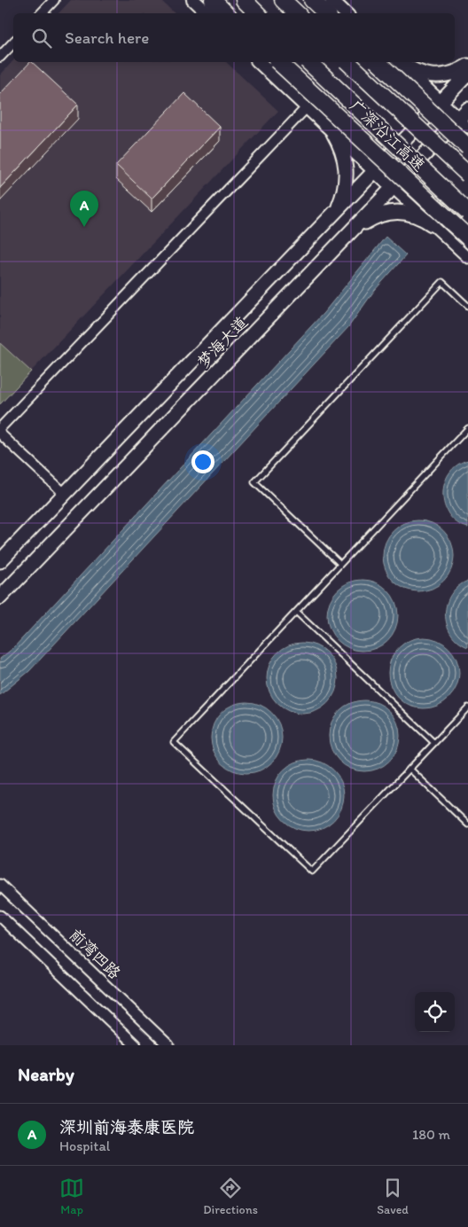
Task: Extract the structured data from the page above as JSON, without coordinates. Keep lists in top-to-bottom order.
{
  "streets": {
    "highway": ["广深沿江高速"],
    "main road": ["梦海大道"],
    "street": ["前湾四路"]
  },
  "page": {
    "search": "Search here",
    "pins": "A",
    "heading": "Nearby",
    "list": [
      {
        "mark": "A",
        "name": "深圳前海泰康医院",
        "note": "Hospital",
        "value": "180 m"
      }
    ],
    "nav": ["Map", "Directions", "Saved"]
  }
}
